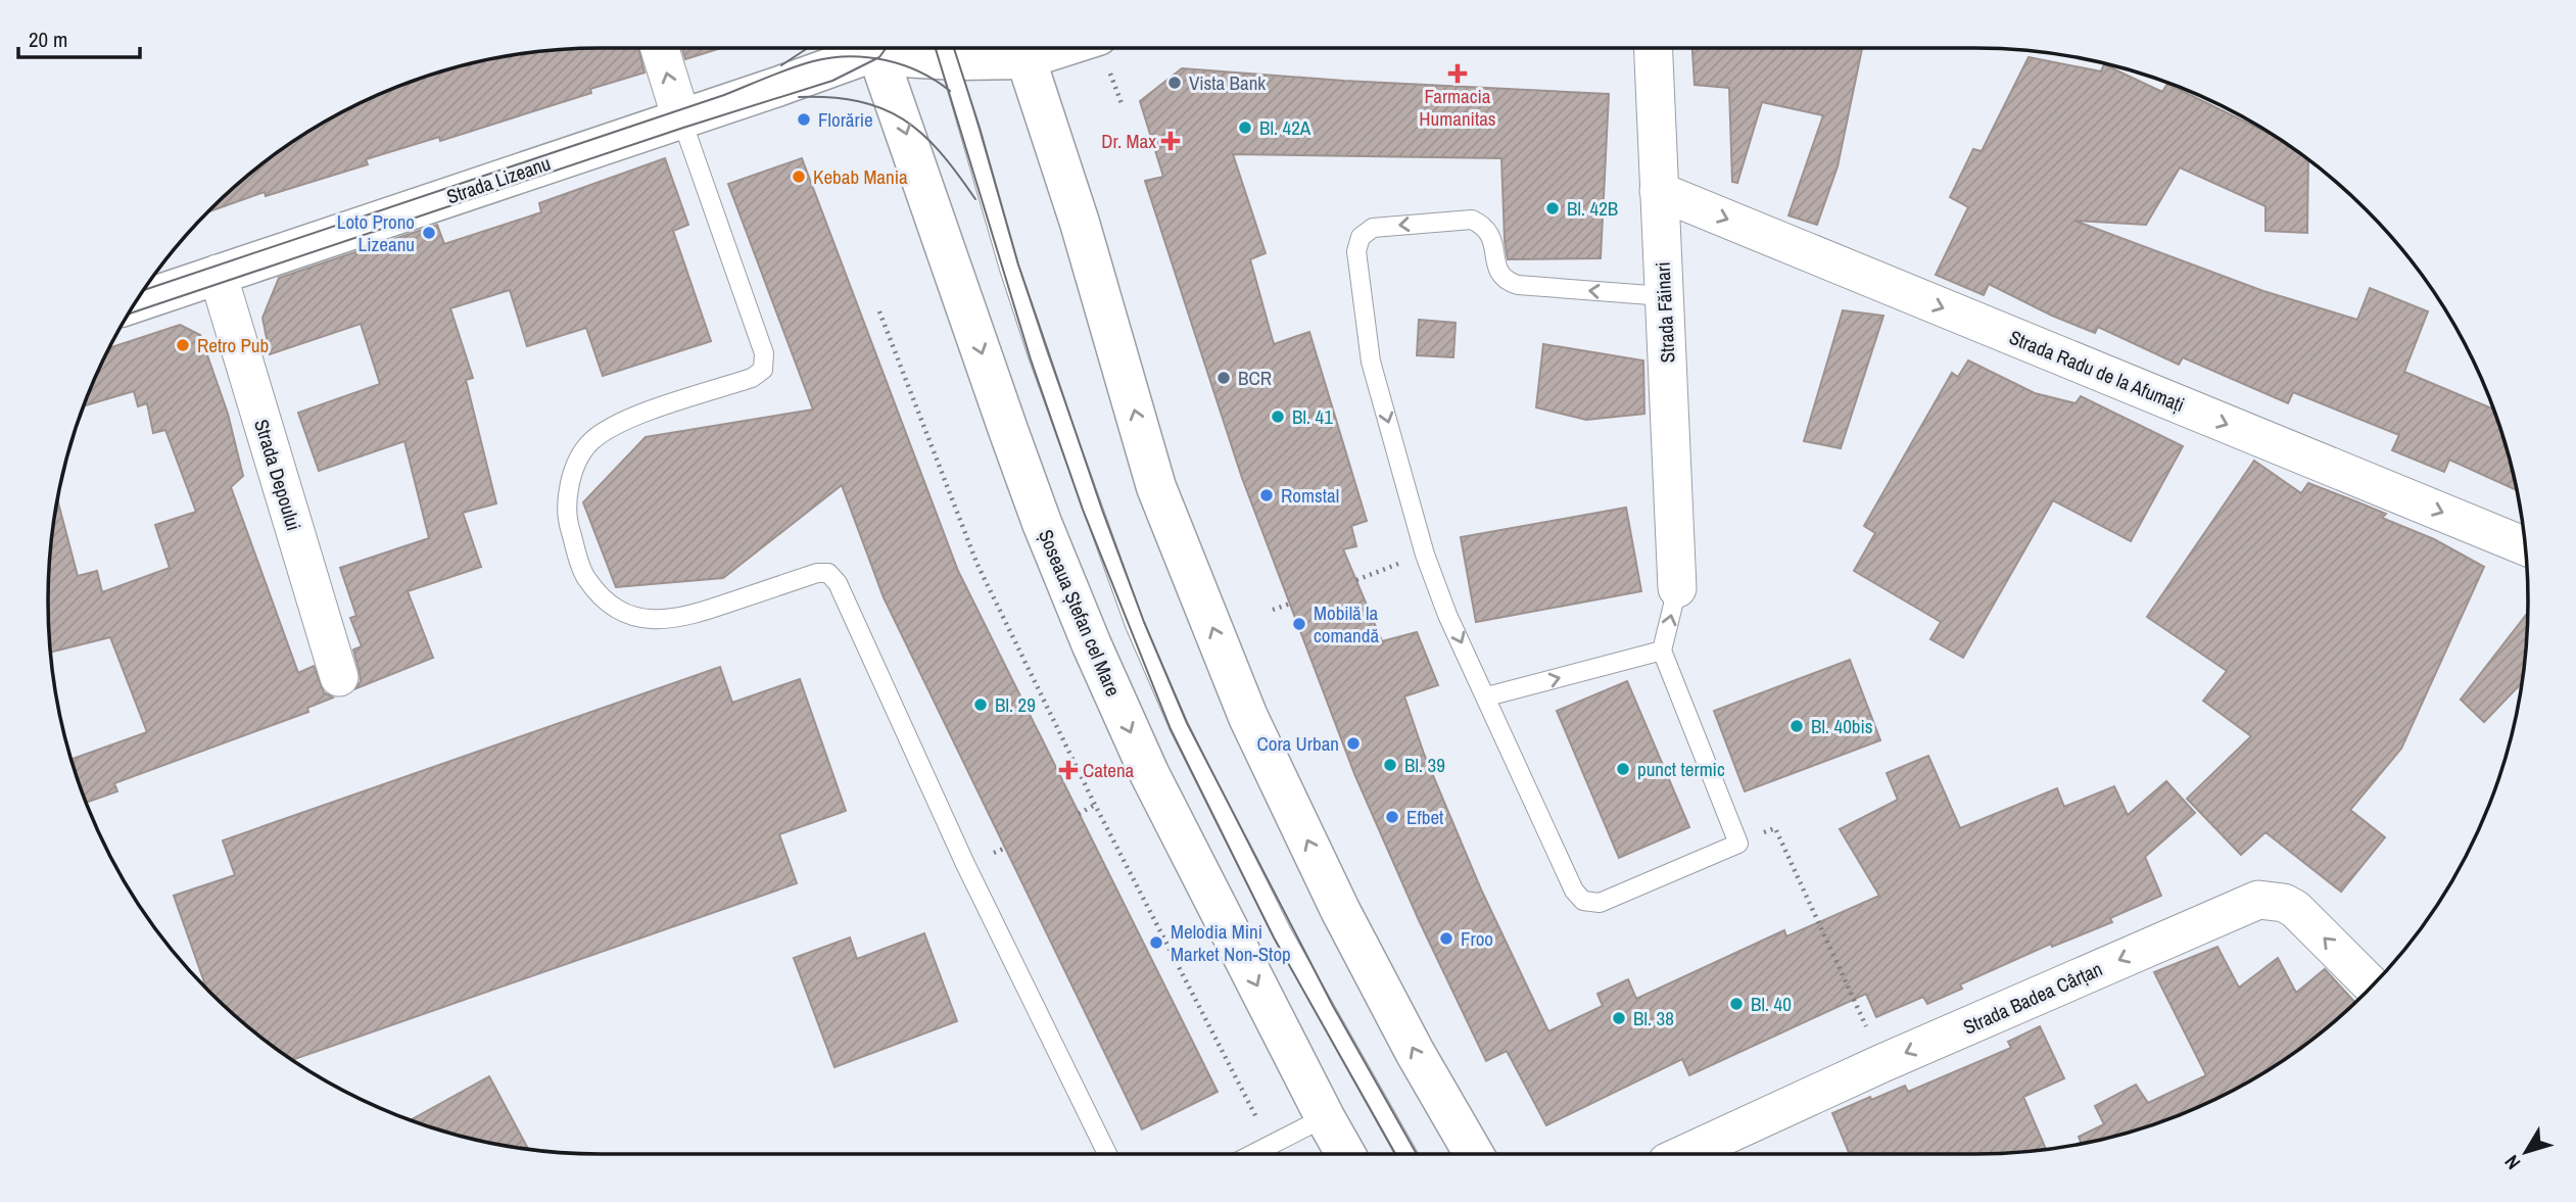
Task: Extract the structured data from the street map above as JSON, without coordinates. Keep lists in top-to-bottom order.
{
  "streets": {
    "main road": ["Strada Lizeanu", "Șoseaua Ștefan cel Mare"],
    "street": [
      "Strada Făinari",
      "Strada Radu de la Afumați",
      "Strada Depoului",
      "Strada Badea Cârțan"
    ]
  },
  "crossings": [
    ["Strada Lizeanu", "Strada Depoului"],
    ["Strada Făinari", "Strada Radu de la Afumați"]
  ],
  "one_way": ["Strada Radu de la Afumați", "Strada Badea Cârțan"],
  "places": {
    "health": ["Farmacia Humanitas", "Dr. Max", "Catena"],
    "other": [
      "Vista Bank",
      "Florărie",
      "Bl. 42A",
      "Kebab Mania",
      "Bl. 42B",
      "Loto Prono Lizeanu",
      "Retro Pub",
      "BCR",
      "Bl. 41",
      "Romstal",
      "Mobilă la comandă",
      "Bl. 29",
      "Bl. 40bis",
      "Cora Urban",
      "Bl. 39",
      "punct termic",
      "Efbet",
      "Froo",
      "Melodia Mini Market Non-Stop",
      "Bl. 40",
      "Bl. 38"
    ]
  },
  "scale_bar": "20 m",
  "north": "bottom left"
}
